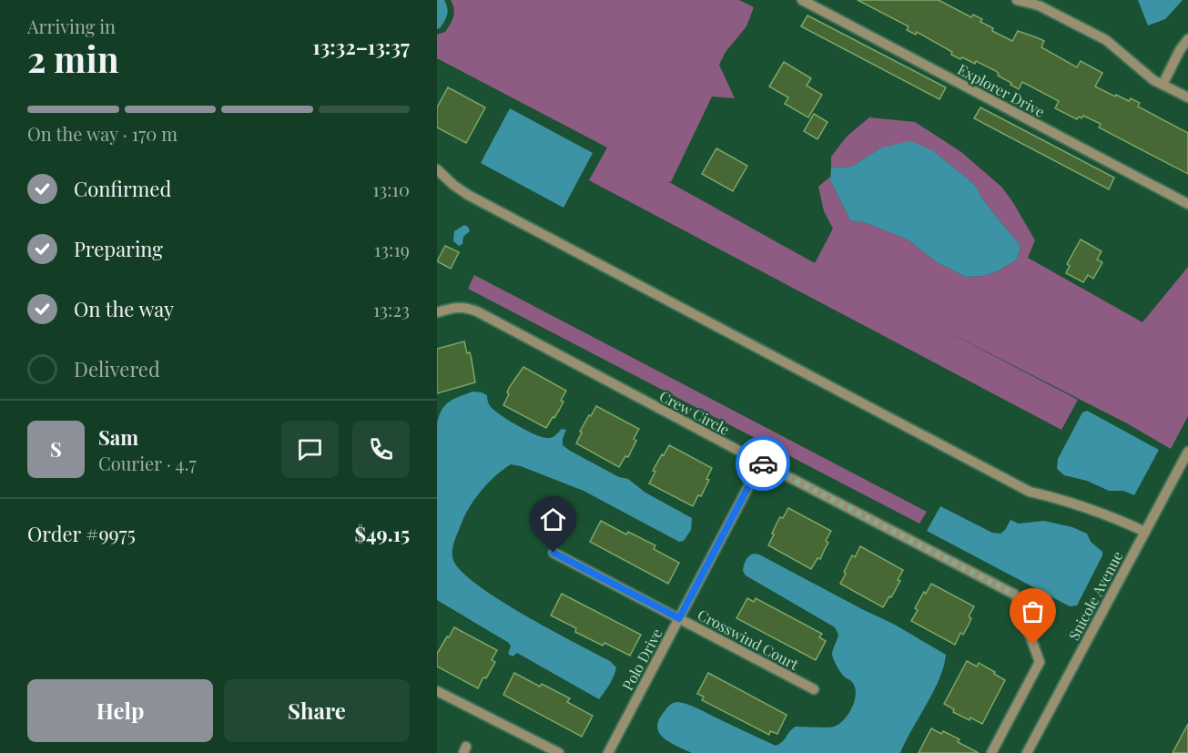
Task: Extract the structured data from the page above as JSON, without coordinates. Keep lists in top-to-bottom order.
{
  "streets": {
    "street": [
      "Explorer Drive",
      "Crew Circle",
      "Snicole Avenue",
      "Crosswind Court",
      "Polo Drive"
    ]
  },
  "crossings": [
    ["Crew Circle", "Polo Drive"],
    ["Crosswind Court", "Polo Drive"]
  ],
  "page": {
    "heading": ["2 min", "Arriving in", "13:32–13:37"],
    "panel": [
      "Sam",
      "Courier · 4.7",
      "Order #9975",
      "$49.15"
    ],
    "bar": "On the way · 170 m",
    "list": [
      ["Confirmed", "13:10"],
      ["Preparing", "13:19"],
      ["On the way", "13:23"],
      "Delivered"
    ],
    "round": "S",
    "buttons": ["Help", "Share"]
  }
}
